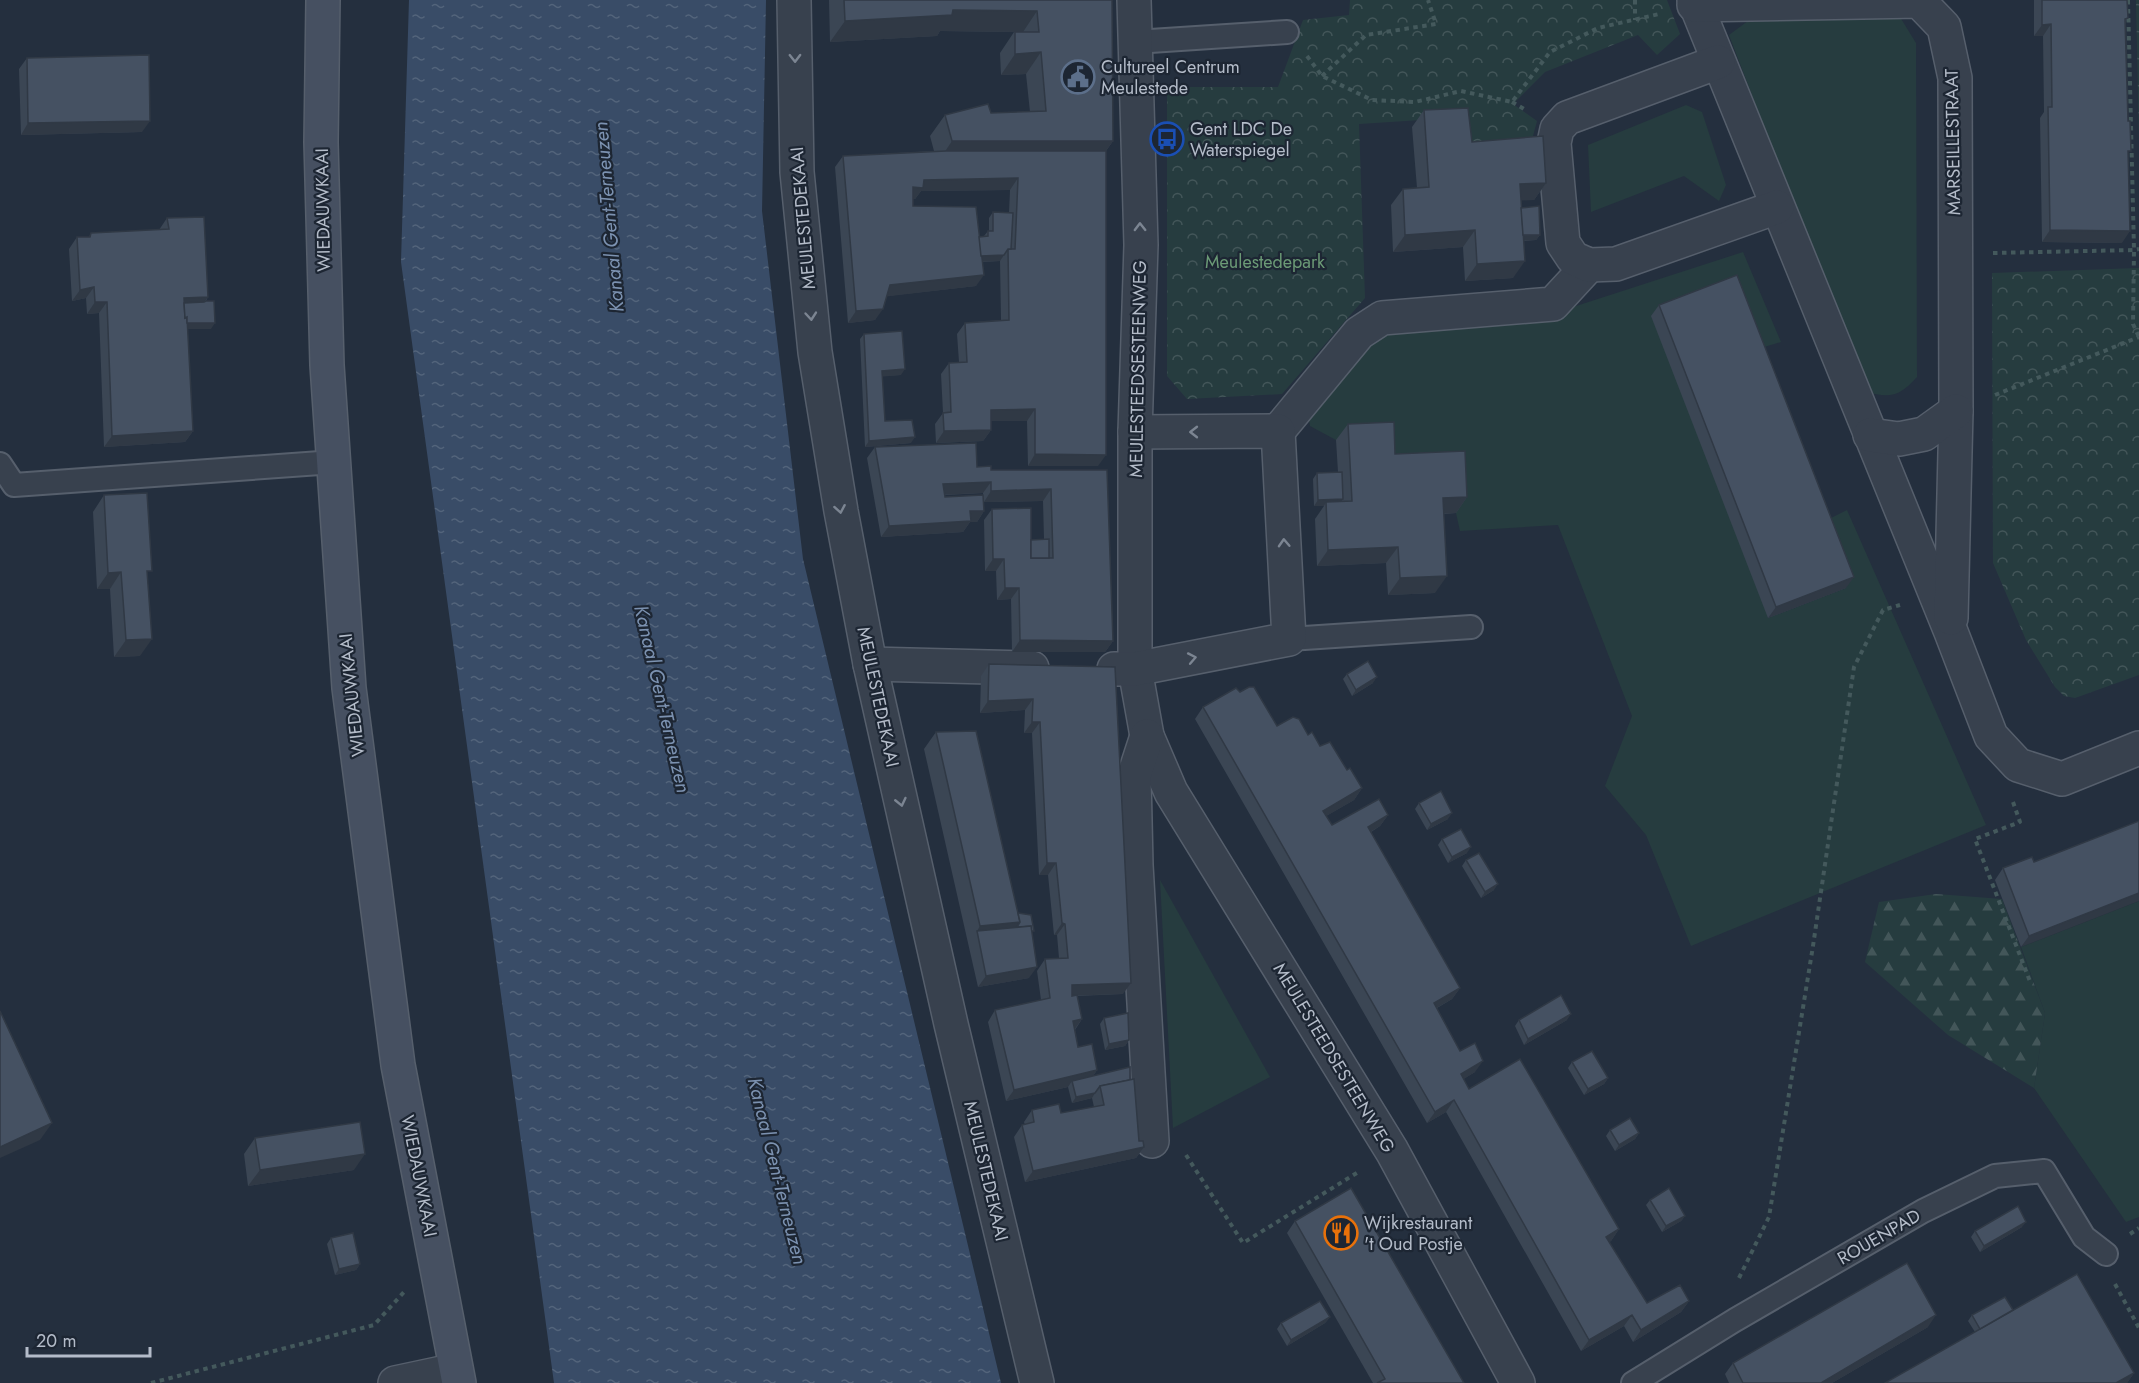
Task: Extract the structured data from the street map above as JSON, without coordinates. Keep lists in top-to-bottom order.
{
  "streets": {
    "main road": ["WIEDAUWKAAI"],
    "street": ["MARSEILLESTRAAT", "MEULESTEDEKAAI", "MEULESTEEDSESTEENWEG"],
    "lane": ["ROUENPAD"]
  },
  "one_way": ["MEULESTEDEKAAI"],
  "water": ["Kanaal Gent-Terneuzen"],
  "parks": ["Meulestedepark"],
  "places": {
    "public building": ["Cultureel Centrum Meulestede"],
    "bus stop": ["Gent LDC De Waterspiegel"],
    "restaurant": ["Wijkrestaurant 't Oud Postje"]
  },
  "scale_bar": "20 m"
}
